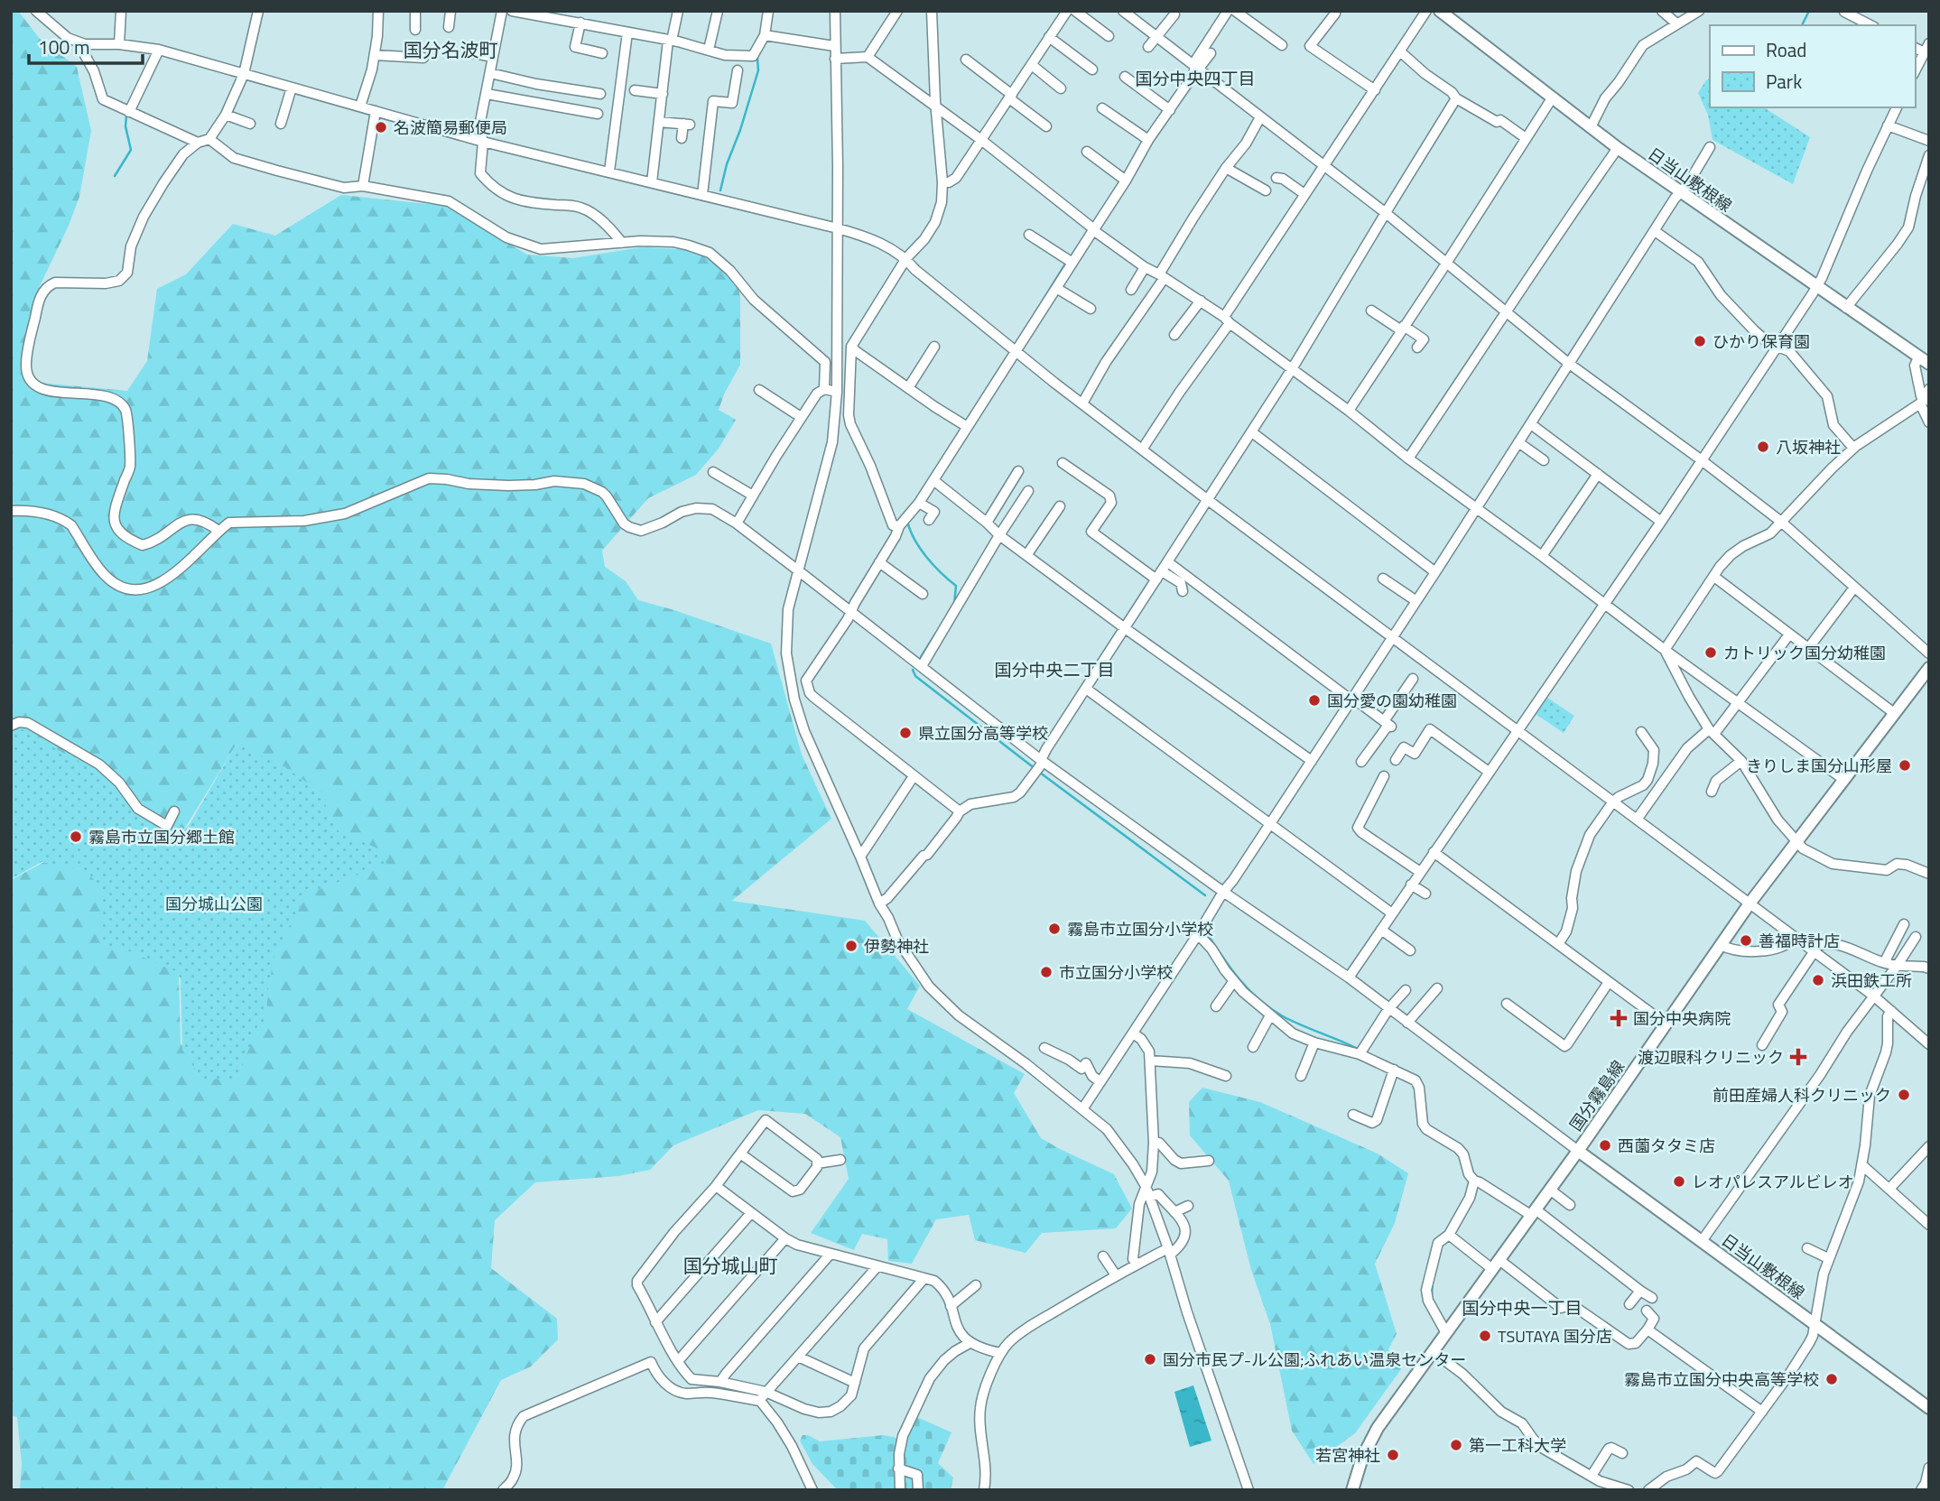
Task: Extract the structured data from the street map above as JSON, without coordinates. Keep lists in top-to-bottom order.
{
  "streets": {
    "main road": ["日当山敷根線", "国分霧島線"]
  },
  "crossings": [
    ["日当山敷根線", "国分霧島線"]
  ],
  "districts": [
    "国分名波町",
    "国分中央四丁目",
    "国分中央二丁目",
    "国分城山町",
    "国分中央一丁目"
  ],
  "parks": ["国分城山公園"],
  "places": {
    "other": [
      "名波簡易郵便局",
      "ひかり保育園",
      "八坂神社",
      "カトリック国分幼稚園",
      "国分愛の園幼稚園",
      "県立国分高等学校",
      "きりしま国分山形屋",
      "霧島市立国分郷土館",
      "霧島市立国分小学校",
      "善福時計店",
      "伊勢神社",
      "市立国分小学校",
      "浜田鉄工所",
      "前田産婦人科クリニック",
      "西薗タタミ店",
      "レオパレスアルビレオ",
      "TSUTAYA 国分店",
      "国分市民プ-ル公園;ふれあい温泉センター",
      "霧島市立国分中央高等学校",
      "第一工科大学",
      "若宮神社"
    ],
    "health": ["国分中央病院", "渡辺眼科クリニック"]
  },
  "legend": ["Road", "Park"],
  "scale_bar": "100 m"
}
